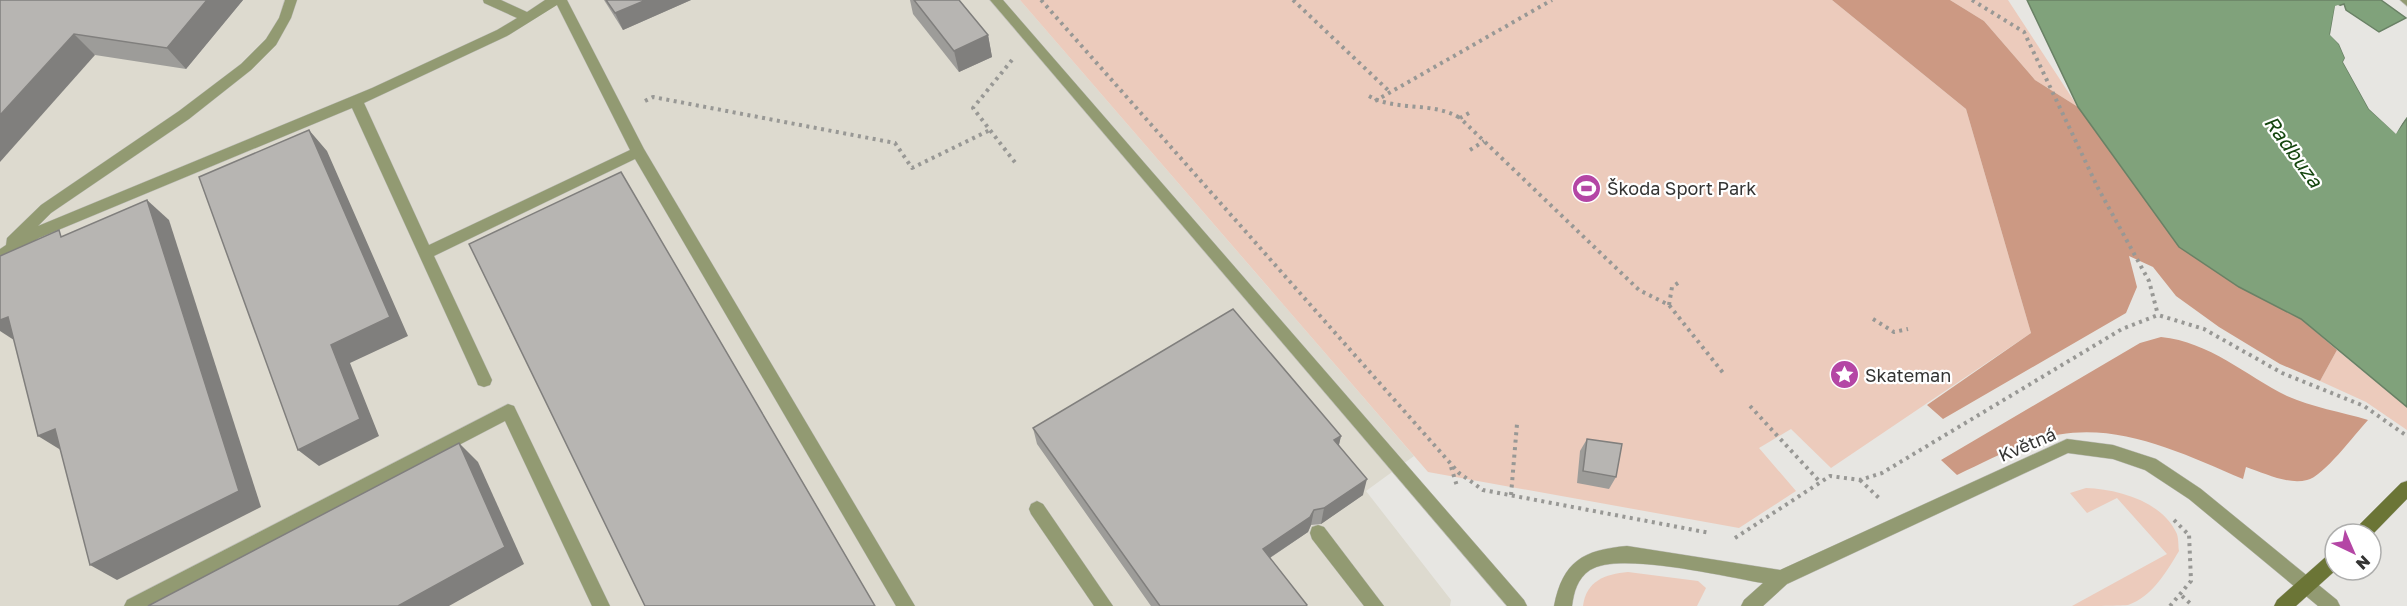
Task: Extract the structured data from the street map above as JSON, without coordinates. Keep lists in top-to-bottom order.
{
  "streets": {
    "street": ["Květná"]
  },
  "water": ["Radbuza"],
  "places": {
    "sports": ["Škoda Sport Park"],
    "place": ["Skateman"]
  },
  "north": "bottom right"
}
